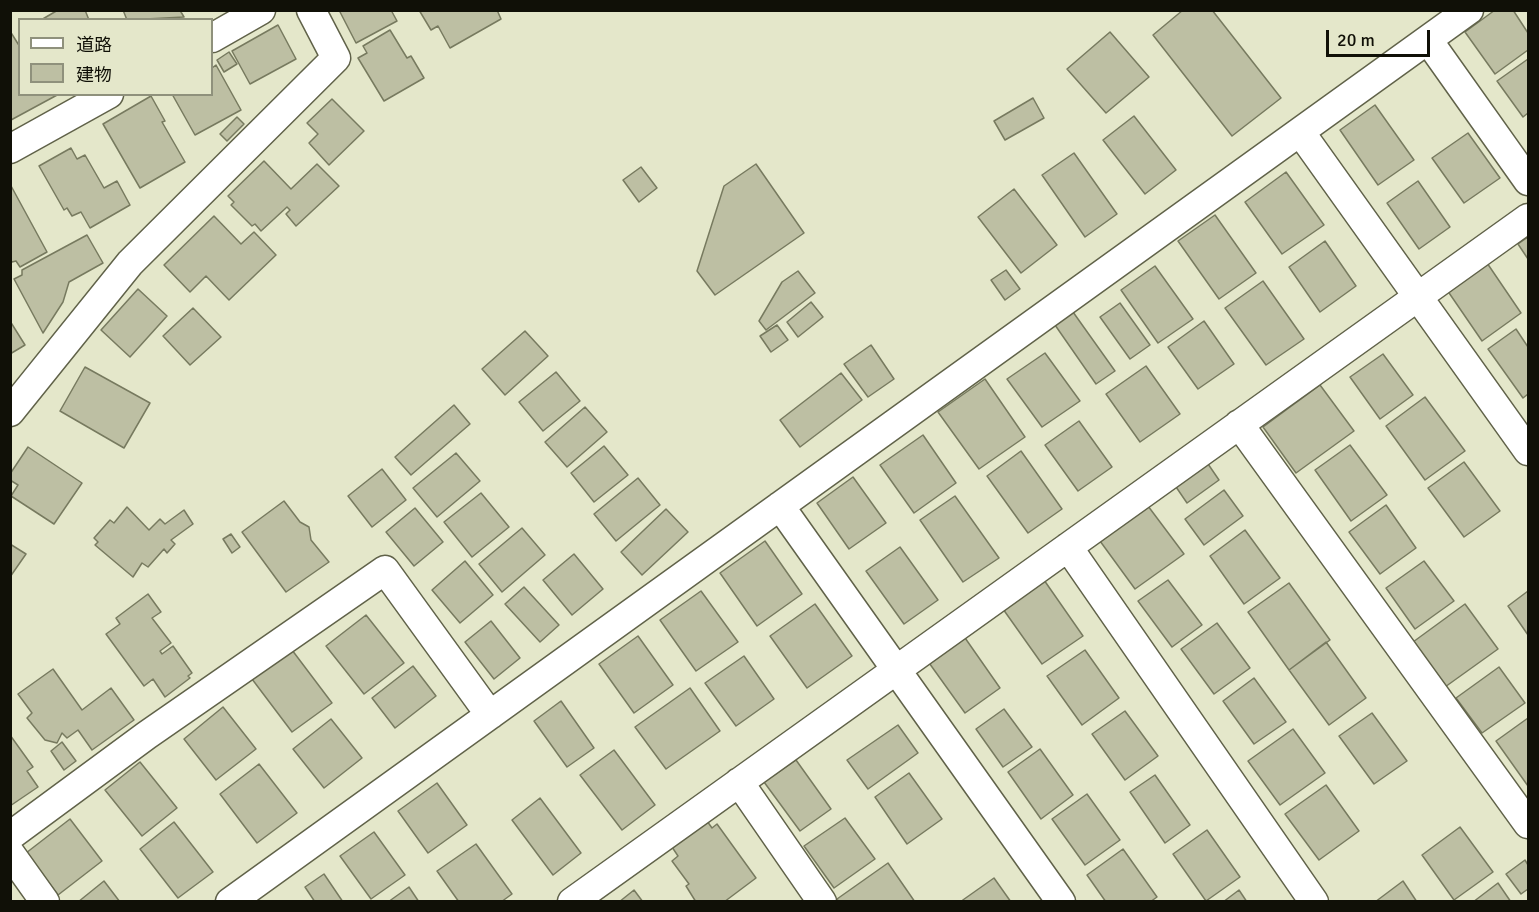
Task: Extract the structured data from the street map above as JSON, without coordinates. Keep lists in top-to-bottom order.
{
  "legend": ["道路", "建物"],
  "scale_bar": "20 m"
}
